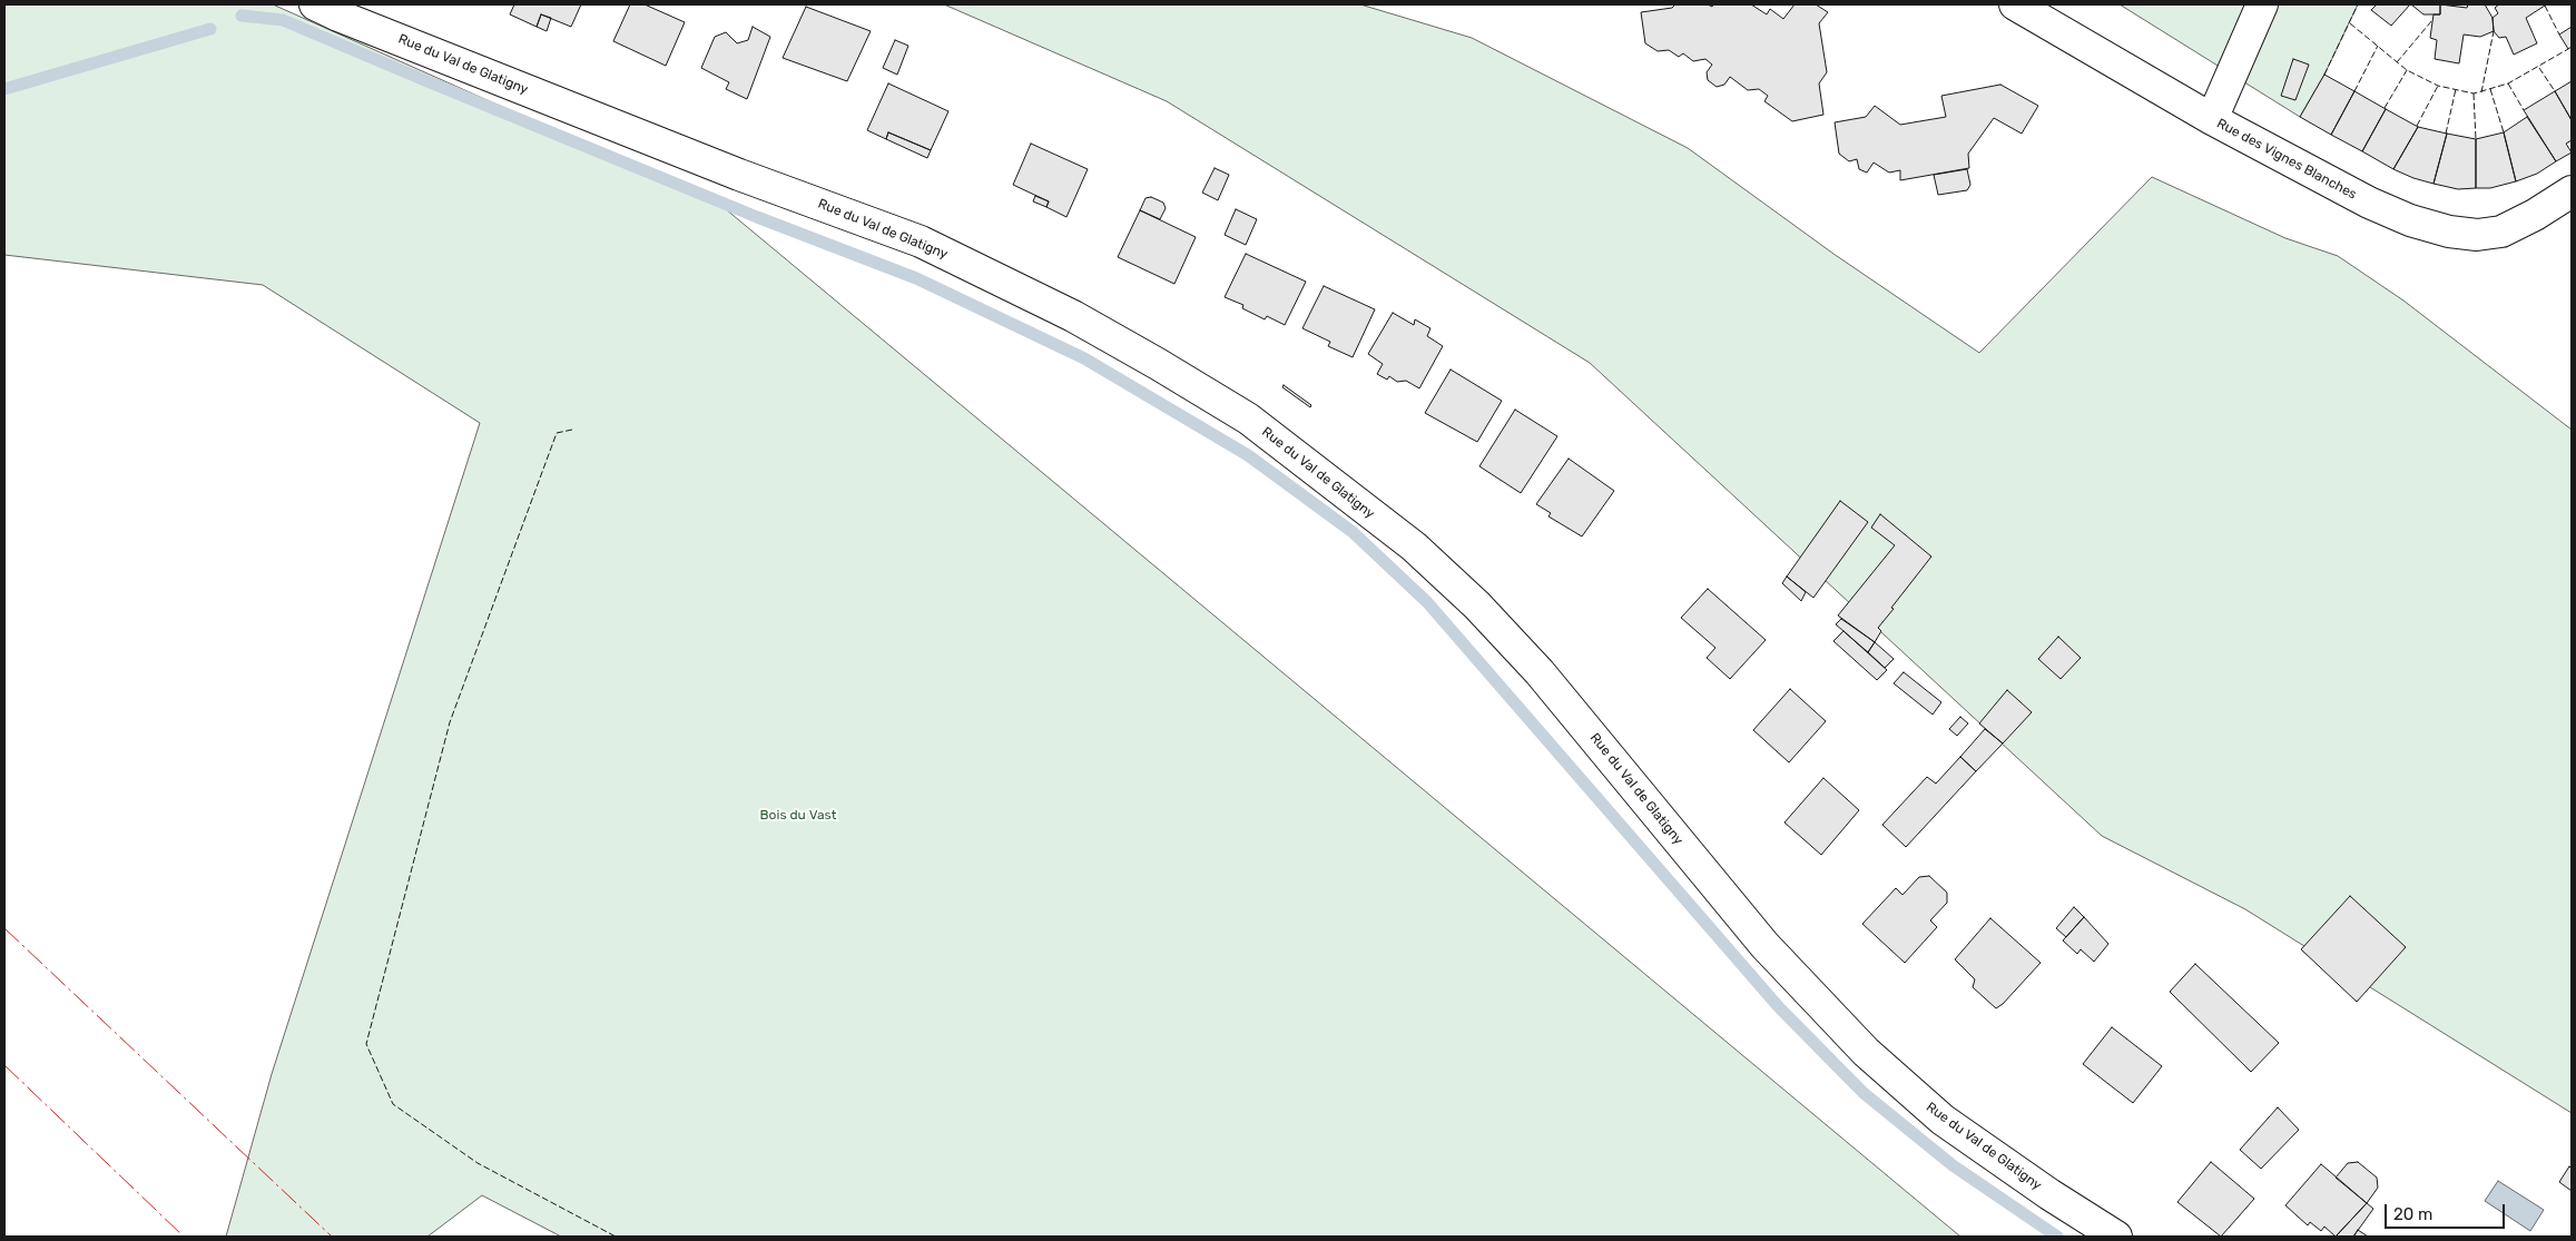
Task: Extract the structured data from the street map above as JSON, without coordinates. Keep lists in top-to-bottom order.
{
  "streets": {
    "street": ["Rue du Val de Glatigny", "Rue des Vignes Blanches"]
  },
  "parks": ["Bois du Vast"],
  "scale_bar": "20 m"
}
